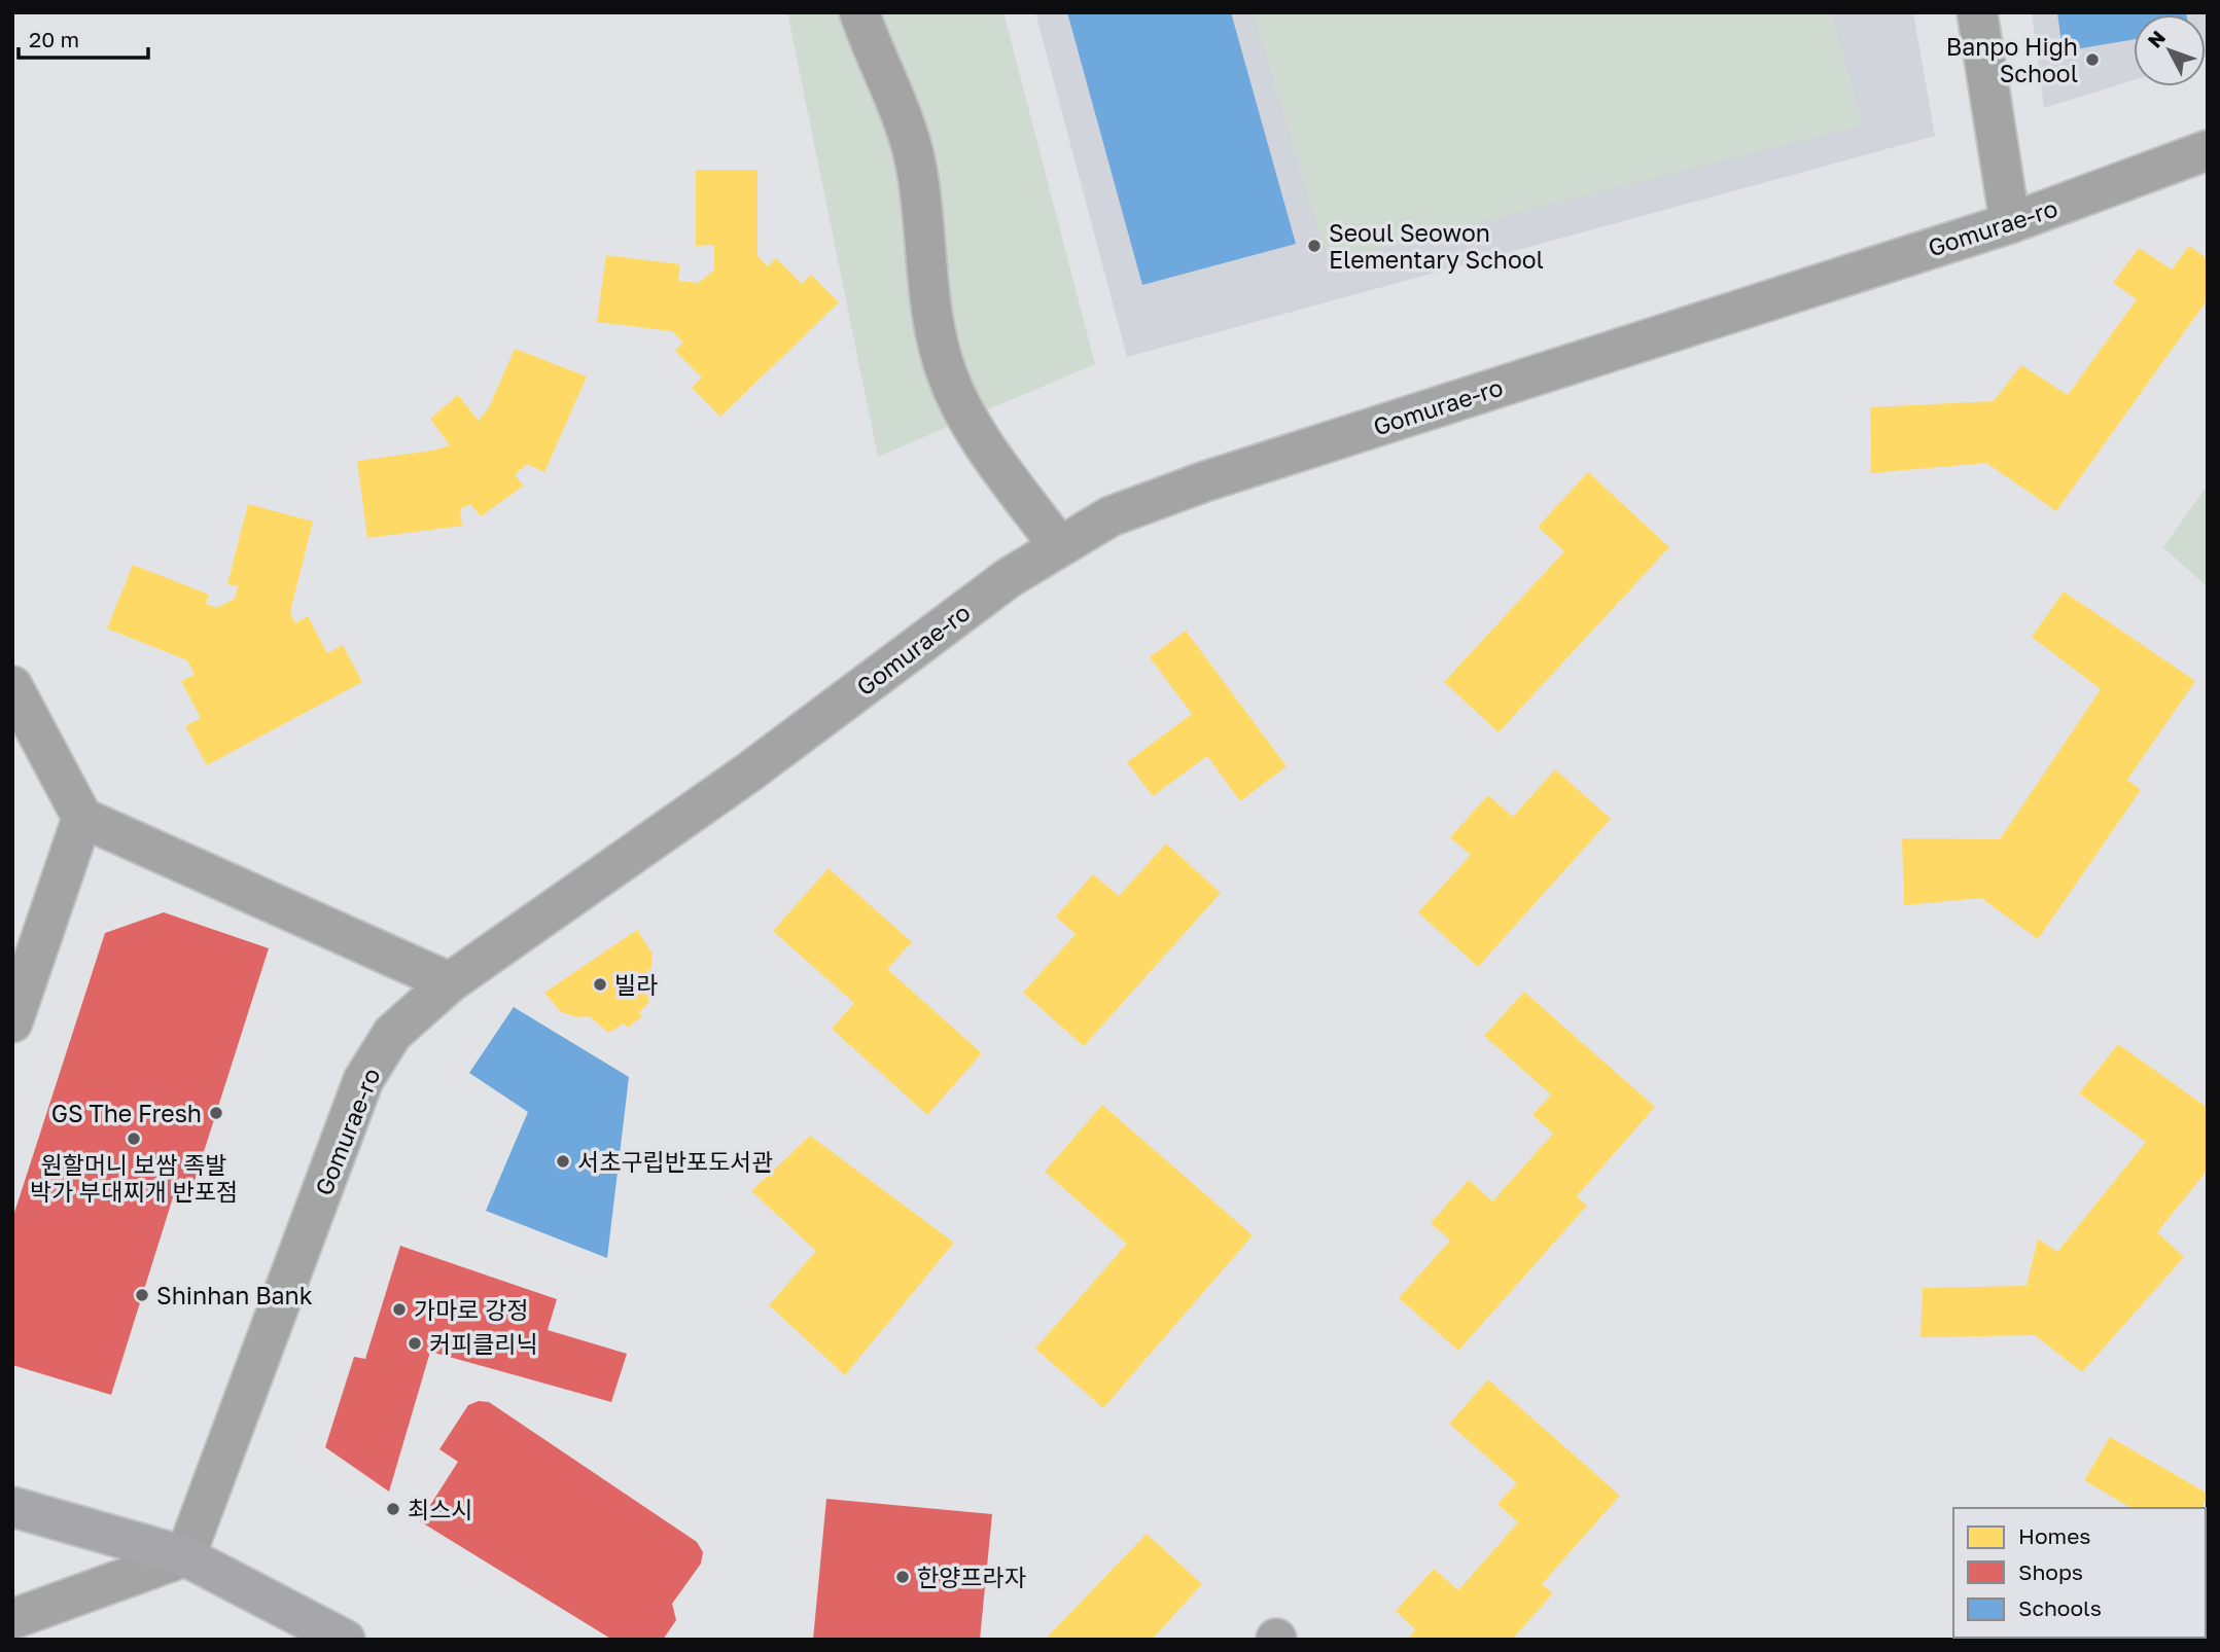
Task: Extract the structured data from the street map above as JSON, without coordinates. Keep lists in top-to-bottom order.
{
  "streets": {
    "street": ["Gomurae-ro"]
  },
  "places": [
    "Banpo High School",
    "Seoul Seowon Elementary School",
    "빌라",
    "GS The Fresh",
    "원할머니 보쌈 족발 박가 부대찌개 반포점",
    "서초구립반포도서관",
    "Shinhan Bank",
    "가마로 강정",
    "커피클리닉",
    "최스시",
    "한양프라자"
  ],
  "legend": ["Homes", "Shops", "Schools"],
  "scale_bar": "20 m",
  "north": "top left"
}
